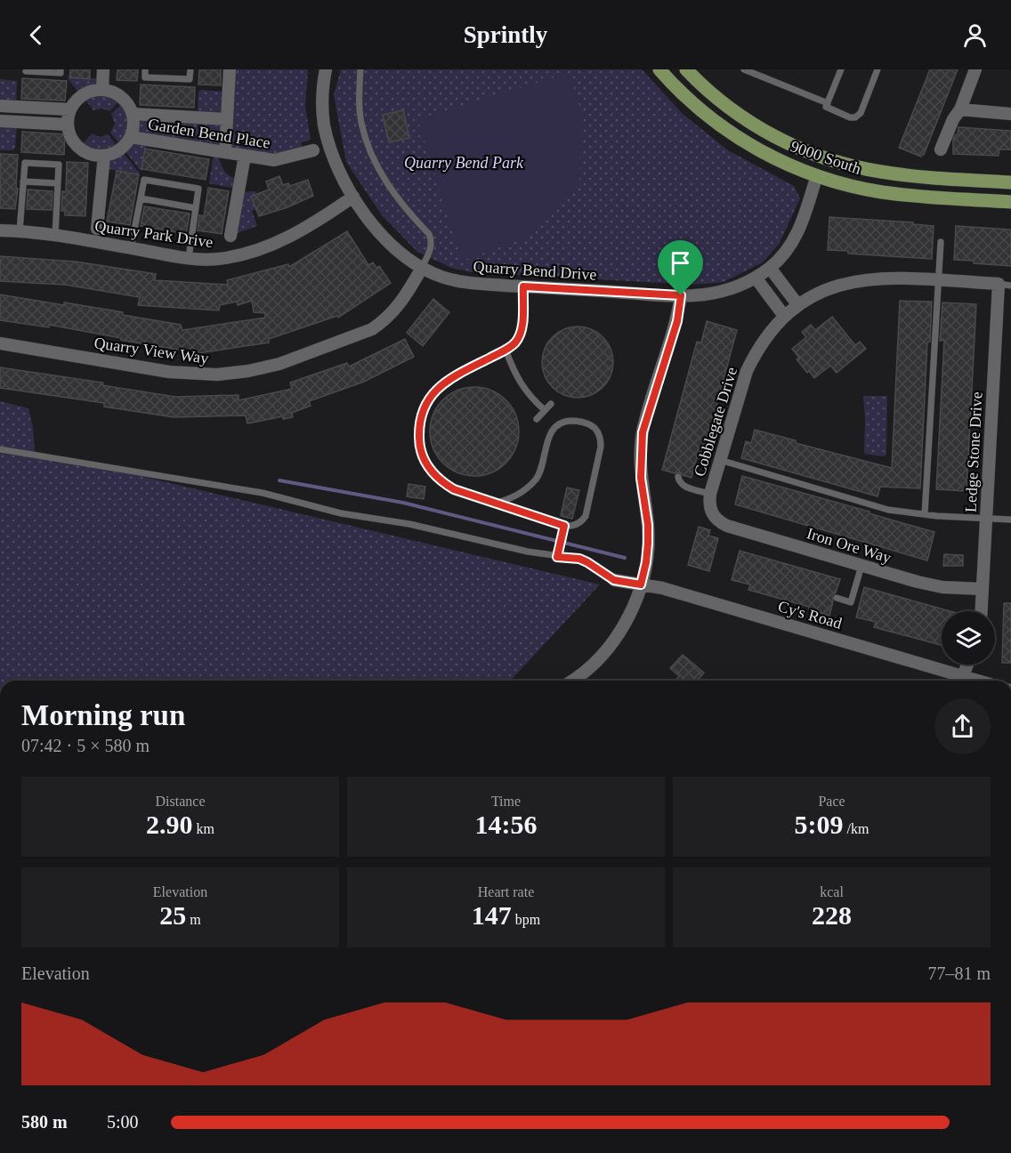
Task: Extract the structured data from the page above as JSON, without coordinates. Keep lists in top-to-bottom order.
{
  "streets": {
    "main road": ["9000 South"],
    "street": [
      "Garden Bend Place",
      "Quarry Park Drive",
      "Quarry Bend Drive",
      "Quarry View Way",
      "Cobblegate Drive",
      "Ledge Stone Drive",
      "Iron Ore Way",
      "Cy's Road"
    ]
  },
  "crossings": [
    ["9000 South", "Quarry Bend Drive"],
    ["Quarry Park Drive", "Quarry Bend Drive"],
    ["Quarry Bend Drive", "Quarry View Way"],
    ["Cobblegate Drive", "Ledge Stone Drive"],
    ["Cobblegate Drive", "Iron Ore Way"],
    ["Ledge Stone Drive", "Iron Ore Way"]
  ],
  "parks": ["Quarry Bend Park"],
  "page": {
    "header": "Sprintly",
    "heading": ["Morning run", "07:42 · 5 × 580 m"],
    "stats": [
      ["Distance", "2.90 km"],
      ["Time", "14:56"],
      ["Pace", "5:09 /km"],
      ["Elevation", "25 m"],
      ["Heart rate", "147 bpm"],
      ["kcal", "228"]
    ],
    "chart": ["Elevation", "77–81 m"],
    "list": [
      {
        "name": "580 m",
        "note": "5:00"
      }
    ]
  }
}
